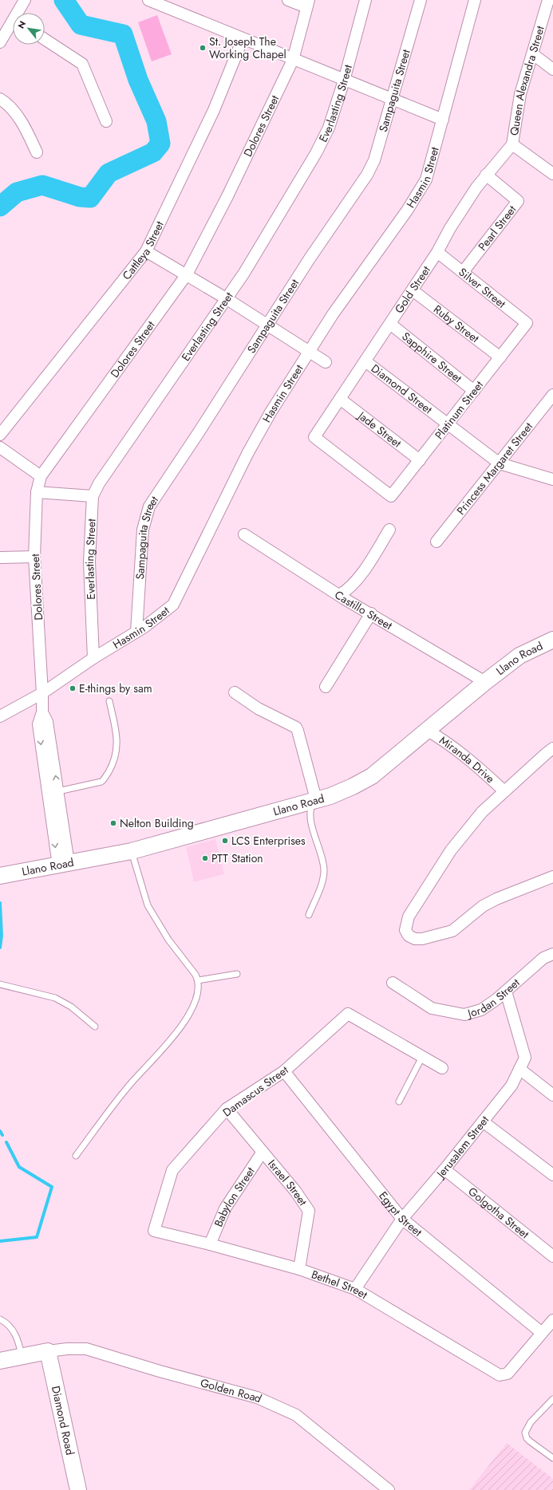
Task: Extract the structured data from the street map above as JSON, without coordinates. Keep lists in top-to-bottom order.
{
  "streets": {
    "main road": ["Llano Road", "Diamond Road"],
    "street": [
      "Queen Alexandra Street",
      "Sampaguita Street",
      "Everlasting Street",
      "Dolores Street",
      "Hasmin Street",
      "Pearl Street",
      "Cattleya Street",
      "Silver Street",
      "Gold Street",
      "Ruby Street",
      "Sapphire Street",
      "Diamond Street",
      "Platinum Street",
      "Jade Street",
      "Princess Margaret Street",
      "Castillo Street",
      "Miranda Drive",
      "Jordan Street",
      "Damascus Street",
      "Jerusalem Street",
      "Israel Street",
      "Babylon Street",
      "Egypt Street",
      "Golgotha Street",
      "Bethel Street",
      "Golden Road"
    ]
  },
  "crossings": [
    ["Queen Alexandra Street", "Gold Street"],
    ["Sampaguita Street", "Hasmin Street"],
    ["Everlasting Street", "Hasmin Street"],
    ["Dolores Street", "Hasmin Street"],
    ["Dolores Street", "Llano Road"],
    ["Pearl Street", "Silver Street"],
    ["Pearl Street", "Gold Street"],
    ["Silver Street", "Gold Street"],
    ["Silver Street", "Platinum Street"],
    ["Gold Street", "Ruby Street"],
    ["Gold Street", "Sapphire Street"],
    ["Gold Street", "Diamond Street"],
    ["Gold Street", "Platinum Street"],
    ["Gold Street", "Jade Street"],
    ["Ruby Street", "Platinum Street"],
    ["Sapphire Street", "Platinum Street"],
    ["Diamond Street", "Platinum Street"],
    ["Diamond Street", "Princess Margaret Street"],
    ["Platinum Street", "Jade Street"],
    ["Castillo Street", "Llano Road"],
    ["Llano Road", "Miranda Drive"],
    ["Jordan Street", "Jerusalem Street"],
    ["Damascus Street", "Israel Street"],
    ["Damascus Street", "Egypt Street"],
    ["Damascus Street", "Bethel Street"],
    ["Jerusalem Street", "Egypt Street"],
    ["Jerusalem Street", "Golgotha Street"],
    ["Jerusalem Street", "Bethel Street"],
    ["Israel Street", "Babylon Street"],
    ["Israel Street", "Bethel Street"],
    ["Babylon Street", "Bethel Street"],
    ["Egypt Street", "Bethel Street"],
    ["Golden Road", "Diamond Road"]
  ],
  "places": [
    "St. Joseph The Working Chapel",
    "E-things by sam",
    "Nelton Building",
    "LCS Enterprises",
    "PTT Station"
  ],
  "north": "top left"
}
